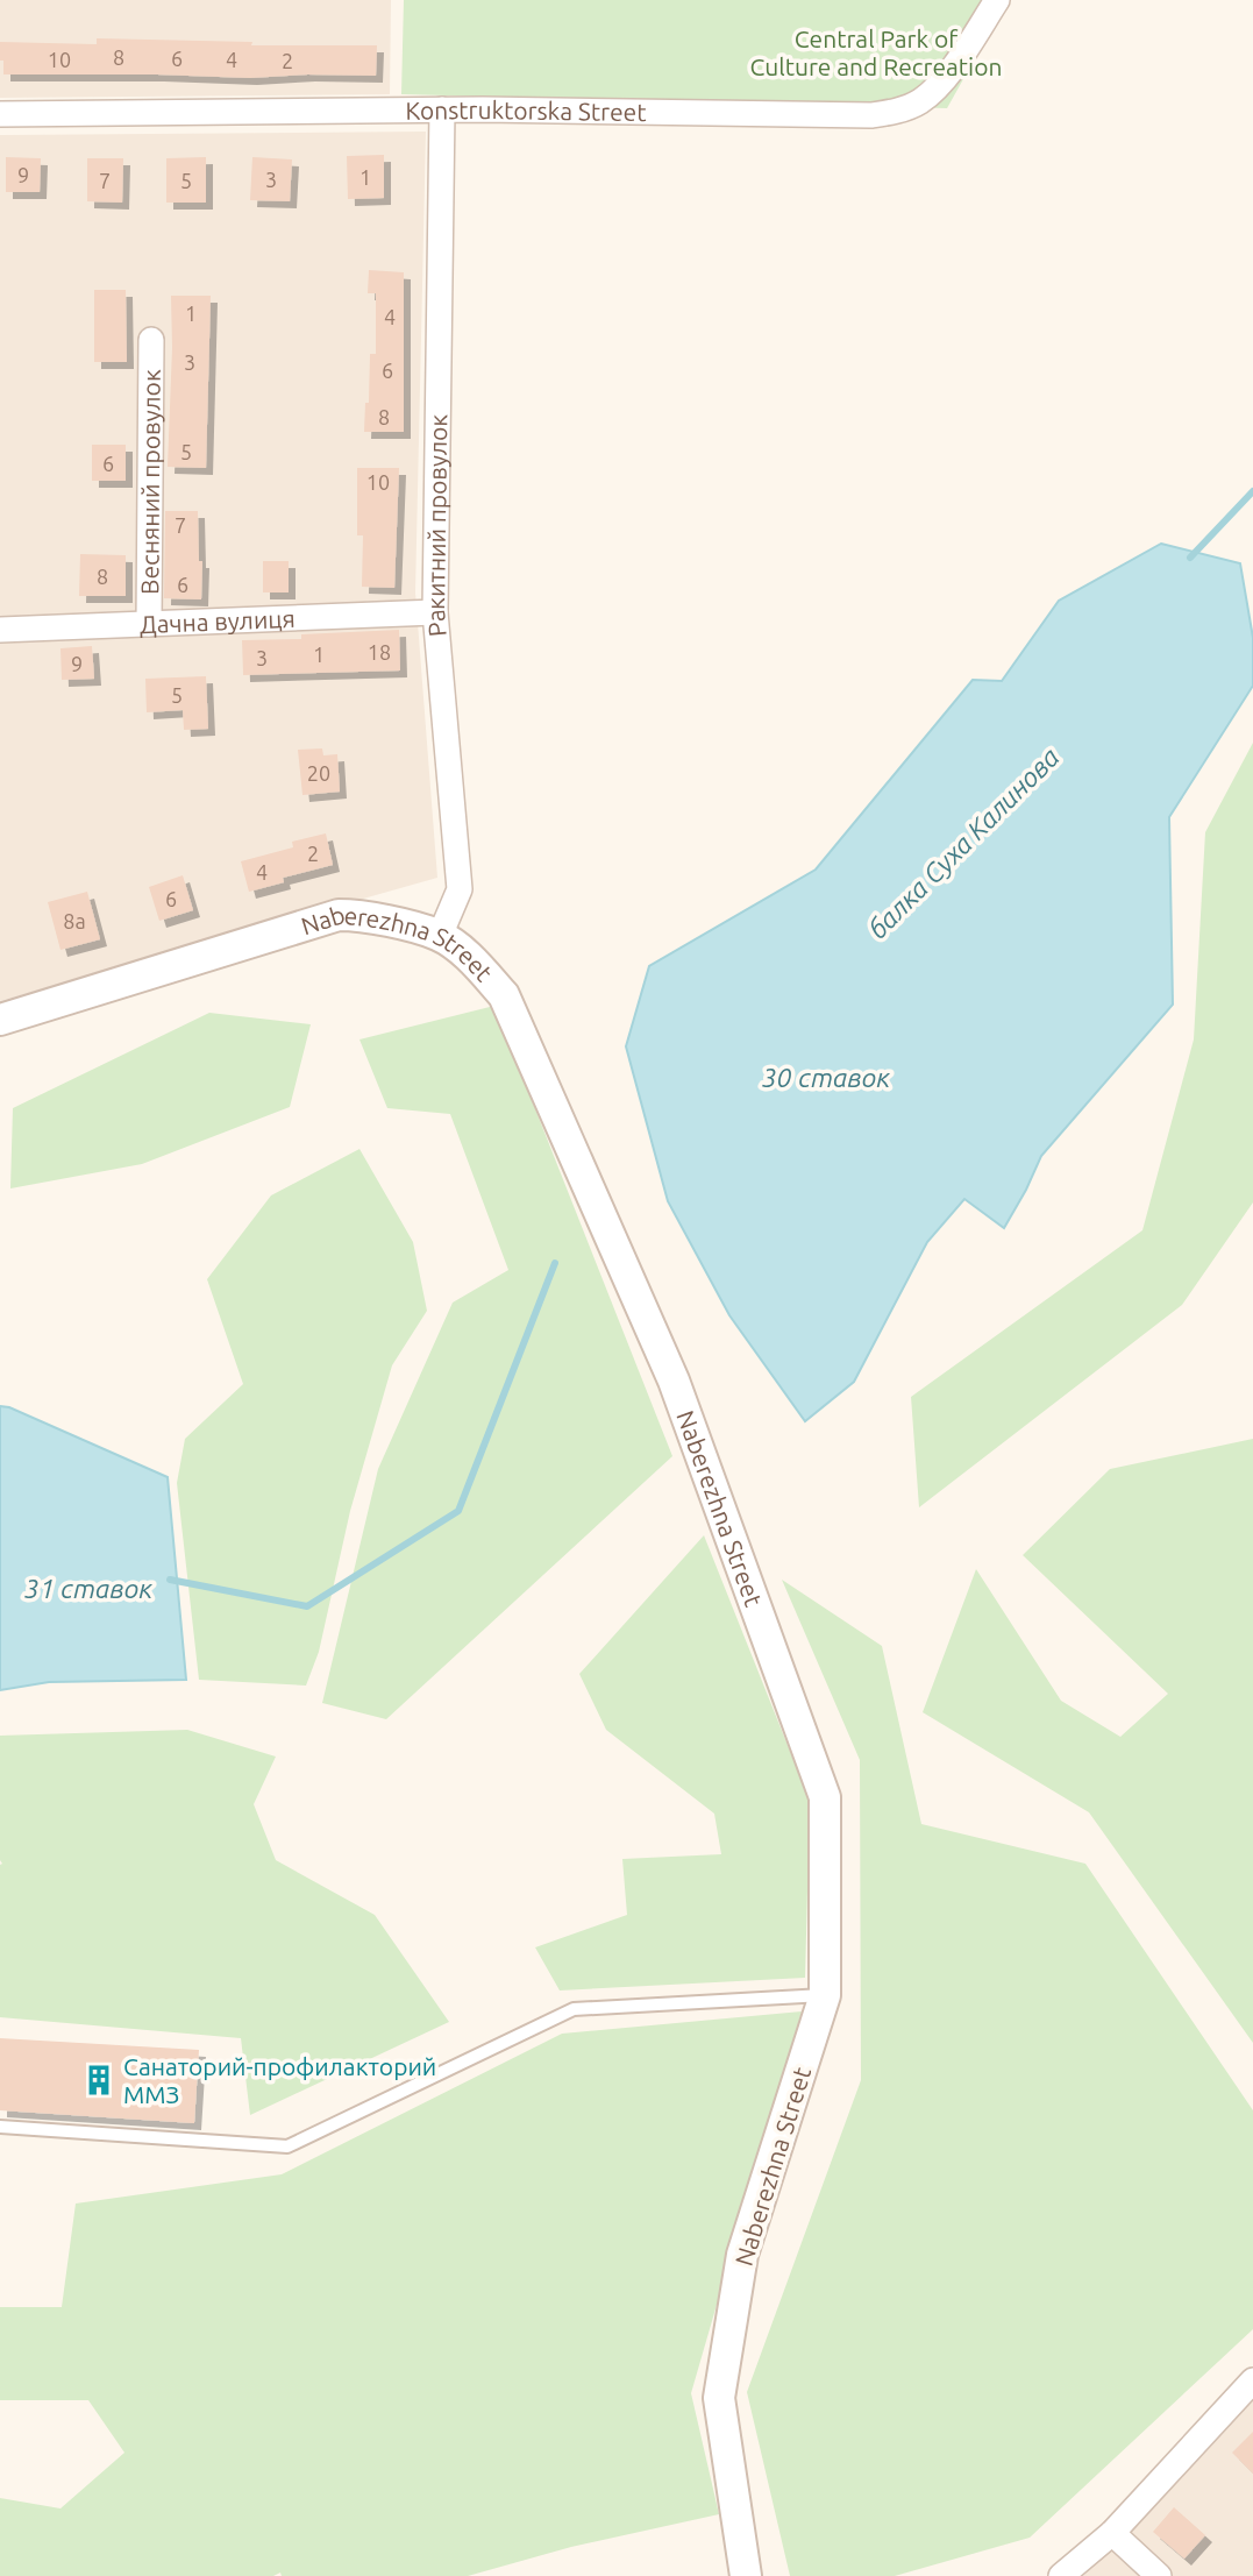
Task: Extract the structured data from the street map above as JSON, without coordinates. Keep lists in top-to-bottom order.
{
  "streets": {
    "street": [
      "Konstruktorska Street",
      "Весняний провулок",
      "Ракитний провулок",
      "Дачна вулиця",
      "Naberezhna Street"
    ]
  },
  "crossings": [
    ["Konstruktorska Street", "Ракитний провулок"],
    ["Весняний провулок", "Дачна вулиця"],
    ["Ракитний провулок", "Дачна вулиця"],
    ["Ракитний провулок", "Naberezhna Street"]
  ],
  "water": ["балка Суха Калинова", "30 ставок", "31 ставок"],
  "parks": ["Central Park of Culture and Recreation"],
  "places": {
    "building": ["Санаторий-профилакторий ММЗ"]
  },
  "house_numbers": [
    "8",
    "6",
    "10",
    "4",
    "2",
    "9",
    "1",
    "3",
    "7",
    "5",
    "1",
    "4",
    "3",
    "6",
    "8",
    "5",
    "6",
    "10",
    "7",
    "8",
    "6",
    "18",
    "1",
    "3",
    "9",
    "5",
    "20",
    "2",
    "4",
    "6",
    "8а"
  ]
}
